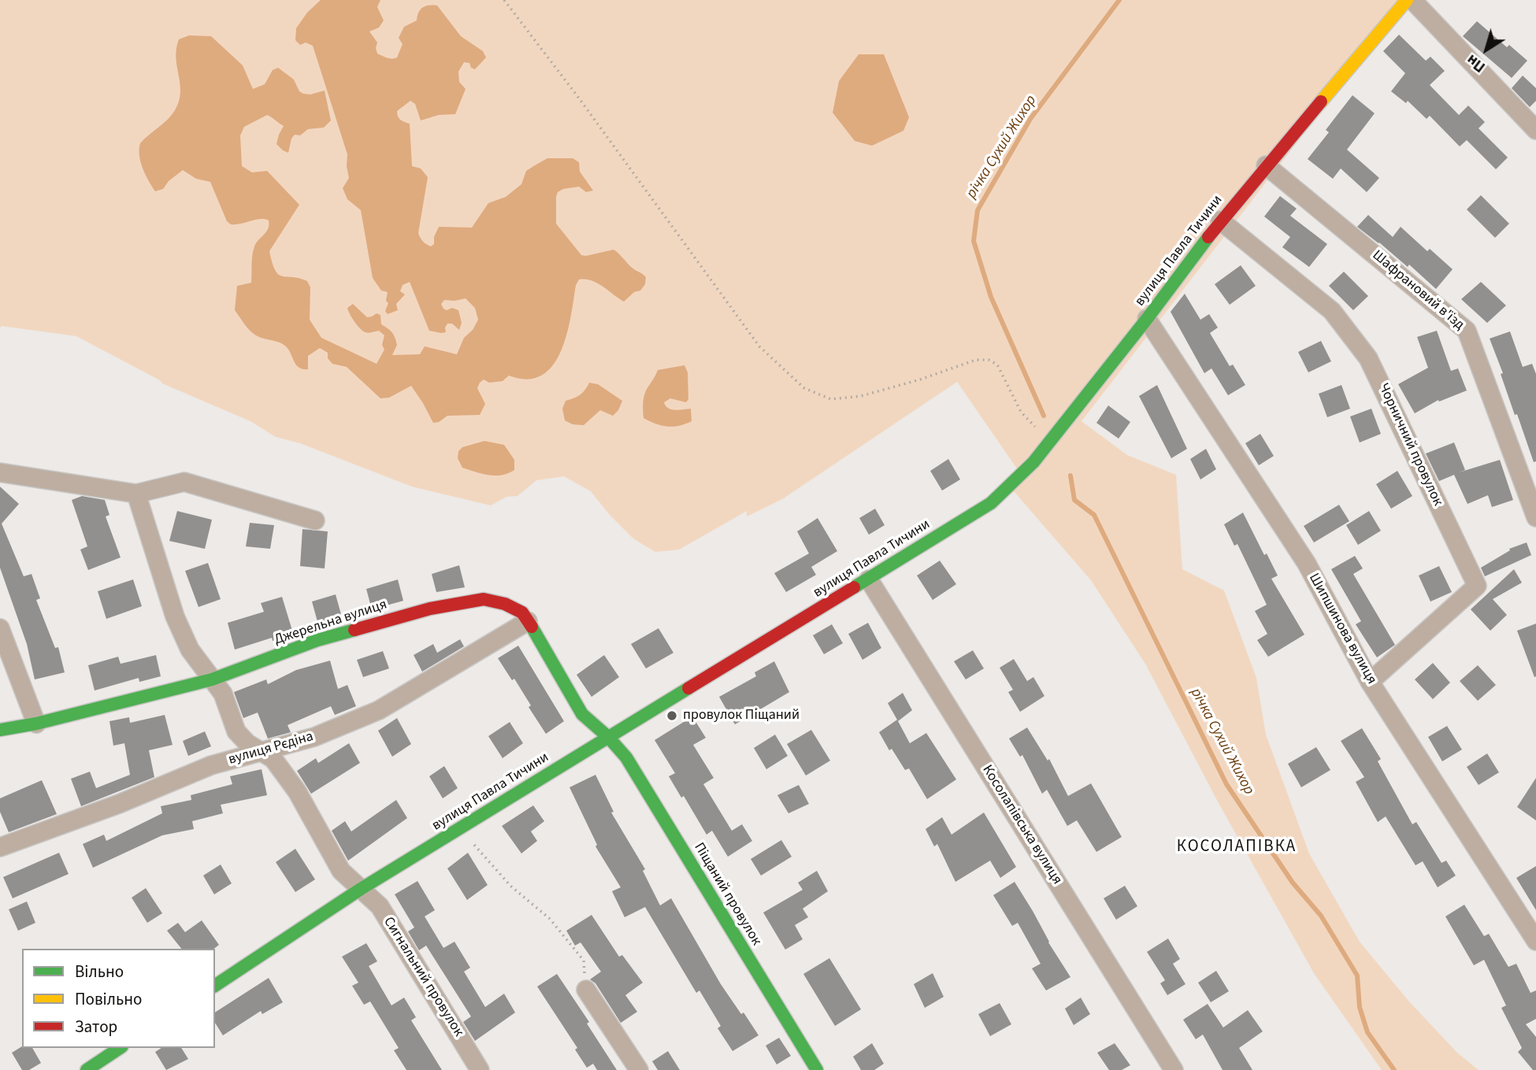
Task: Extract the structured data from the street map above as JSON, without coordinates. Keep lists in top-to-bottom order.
{
  "streets": {
    "main road": ["вулиця Павла Тичини", "Джерельна вулиця", "Піщаний провулок"],
    "street": [
      "Шафрановий в'їзд",
      "Чорничний провулок",
      "Шипшинова вулиця",
      "вулиця Рєдіна",
      "Косолапівська вулиця",
      "Сигнальний провулок"
    ]
  },
  "crossings": [
    ["вулиця Павла Тичини", "Шафрановий в'їзд"],
    ["вулиця Павла Тичини", "Чорничний провулок"],
    ["вулиця Павла Тичини", "Джерельна вулиця"],
    ["вулиця Павла Тичини", "Шипшинова вулиця"],
    ["вулиця Павла Тичини", "Косолапівська вулиця"],
    ["вулиця Павла Тичини", "Піщаний провулок"],
    ["вулиця Павла Тичини", "Сигнальний провулок"],
    ["Чорничний провулок", "Шипшинова вулиця"],
    ["Джерельна вулиця", "вулиця Рєдіна"],
    ["Джерельна вулиця", "Піщаний провулок"],
    ["Джерельна вулиця", "Сигнальний провулок"],
    ["вулиця Рєдіна", "Сигнальний провулок"]
  ],
  "districts": ["КОСОЛАПІВКА"],
  "water": ["річка Сухий Жихор"],
  "places": ["провулок Піщаний"],
  "legend": ["Вільно", "Повільно", "Затор"],
  "north": "bottom left"
}
